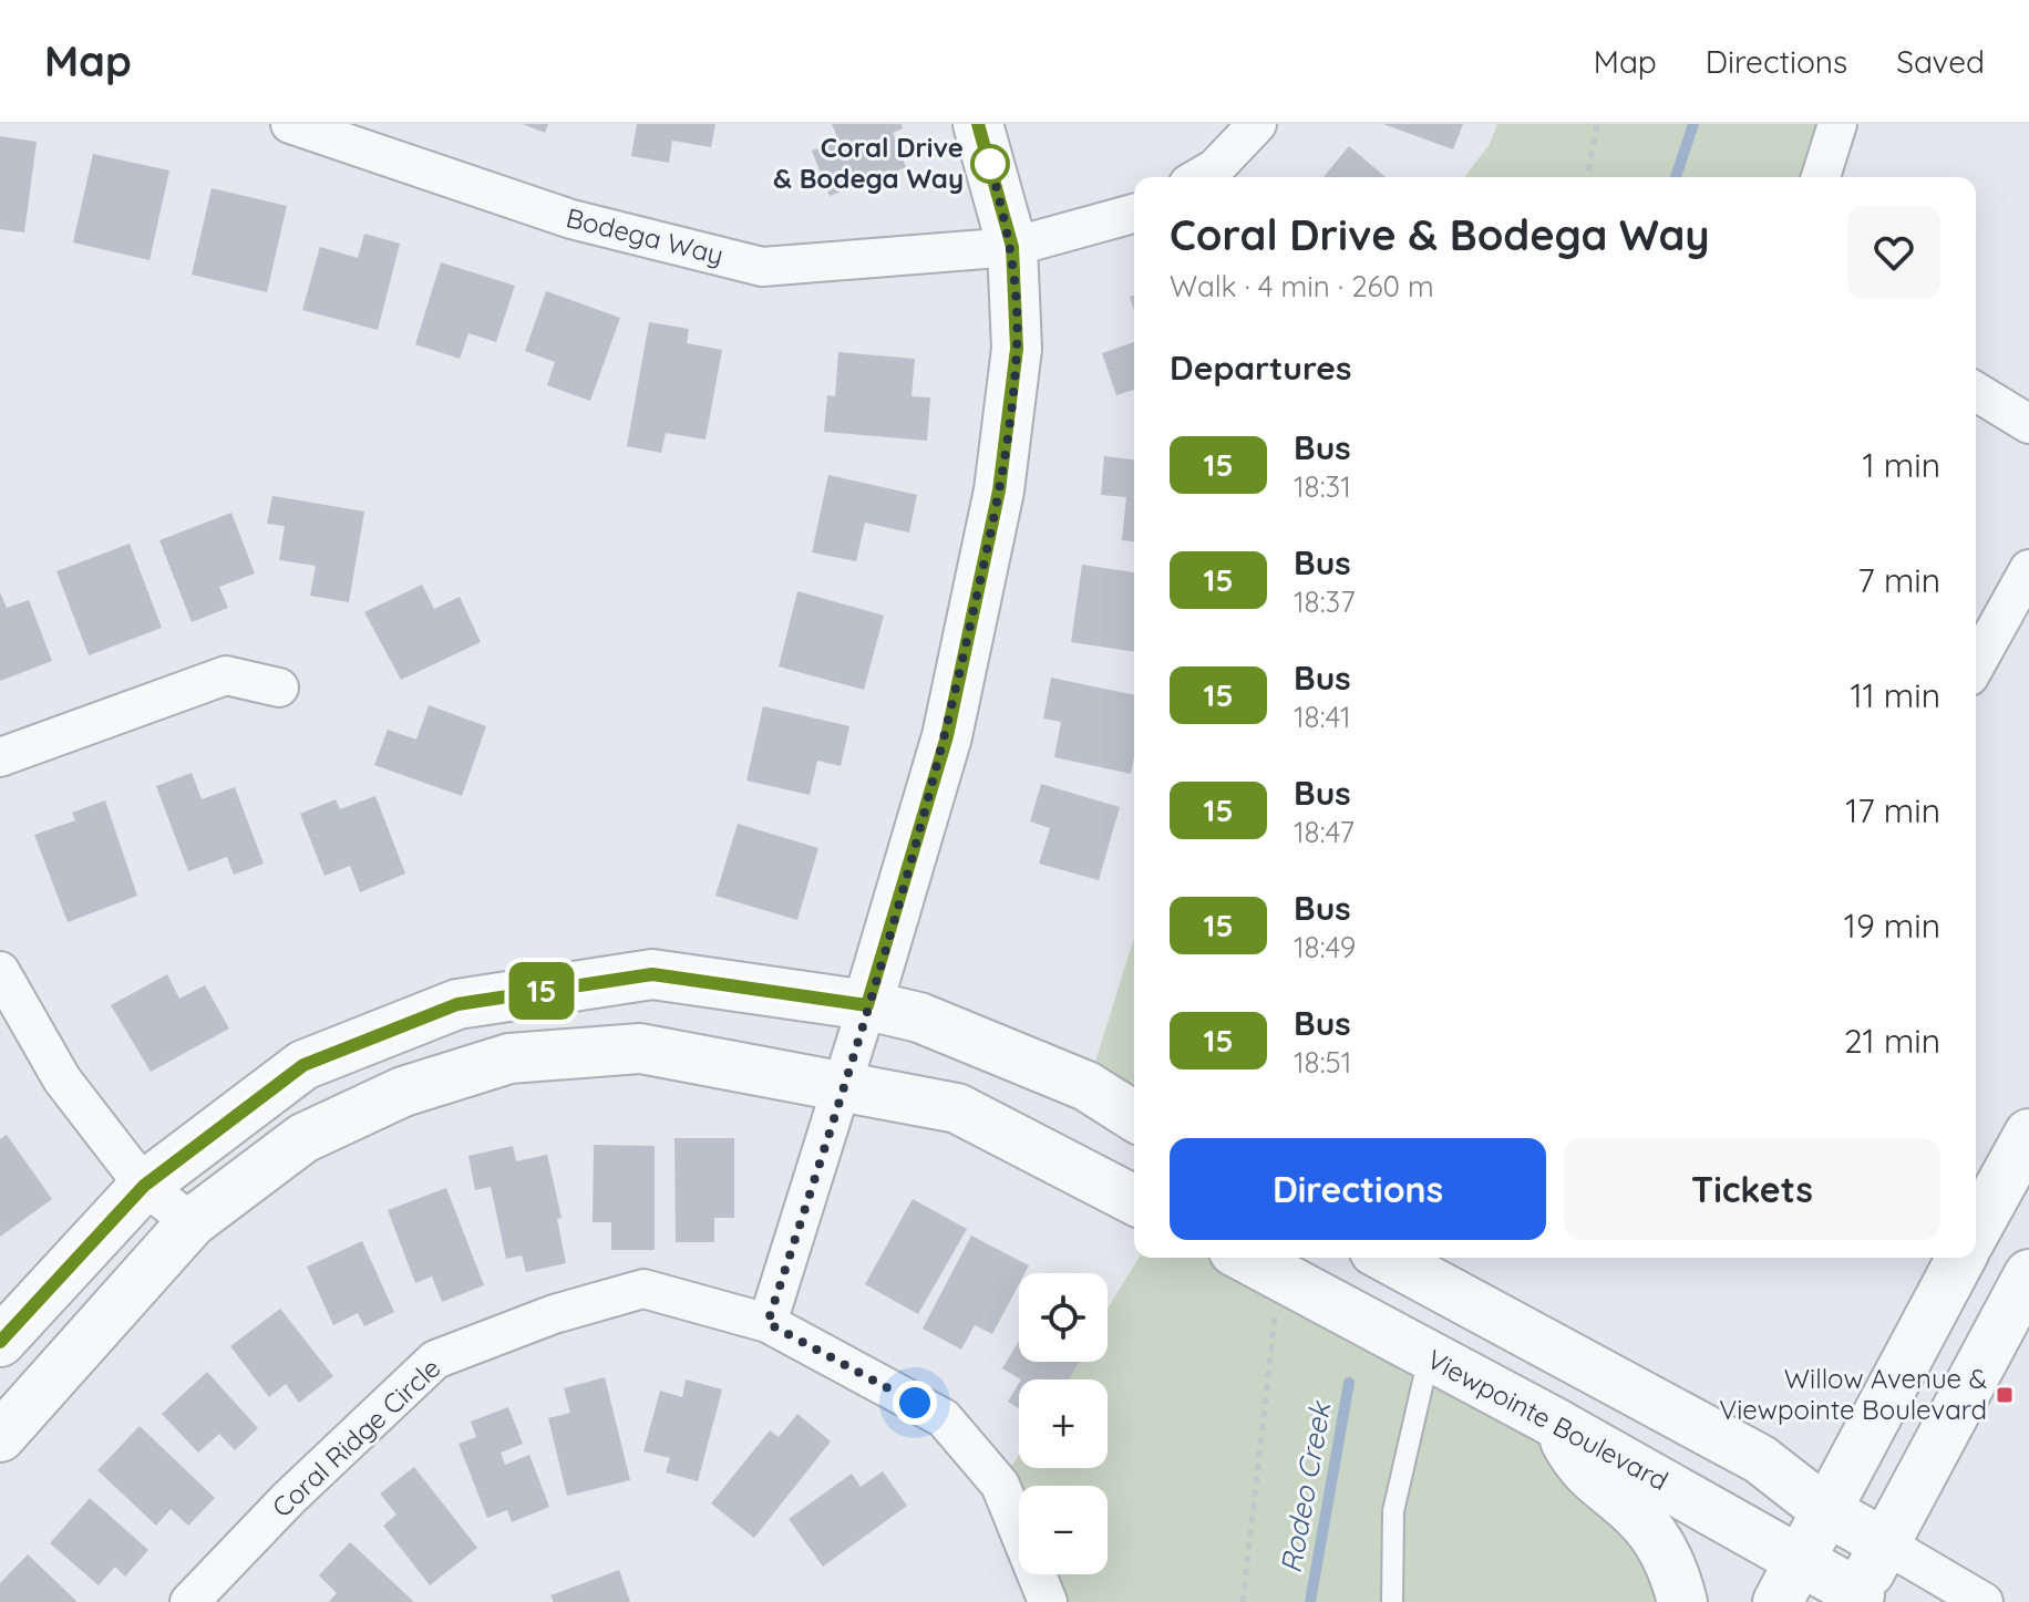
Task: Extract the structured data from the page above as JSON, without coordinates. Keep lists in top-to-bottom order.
{
  "streets": {
    "street": ["Bodega Way", "Viewpointe Boulevard", "Coral Ridge Circle"]
  },
  "water": ["Rodeo Creek"],
  "places": {
    "other": ["Coral Drive & Bodega Way"],
    "transit": ["Willow Avenue & Viewpointe Boulevard"]
  },
  "lines": ["bus line 15"],
  "page": {
    "header": "Map",
    "nav": ["Map", "Directions", "Saved"],
    "on_map": "15",
    "heading": [
      ["Coral Drive & Bodega Way", "Walk · 4 min · 260 m"],
      "Departures"
    ],
    "list": [
      {
        "mark": "15",
        "name": "Bus",
        "note": "18:31",
        "value": "1 min"
      },
      {
        "mark": "15",
        "name": "Bus",
        "note": "18:37",
        "value": "7 min"
      },
      {
        "mark": "15",
        "name": "Bus",
        "note": "18:41",
        "value": "11 min"
      },
      {
        "mark": "15",
        "name": "Bus",
        "note": "18:47",
        "value": "17 min"
      },
      {
        "mark": "15",
        "name": "Bus",
        "note": "18:49",
        "value": "19 min"
      },
      {
        "mark": "15",
        "name": "Bus",
        "note": "18:51",
        "value": "21 min"
      }
    ],
    "buttons": ["Directions", "Tickets"],
    "map_buttons": ["+", "−"]
  }
}
